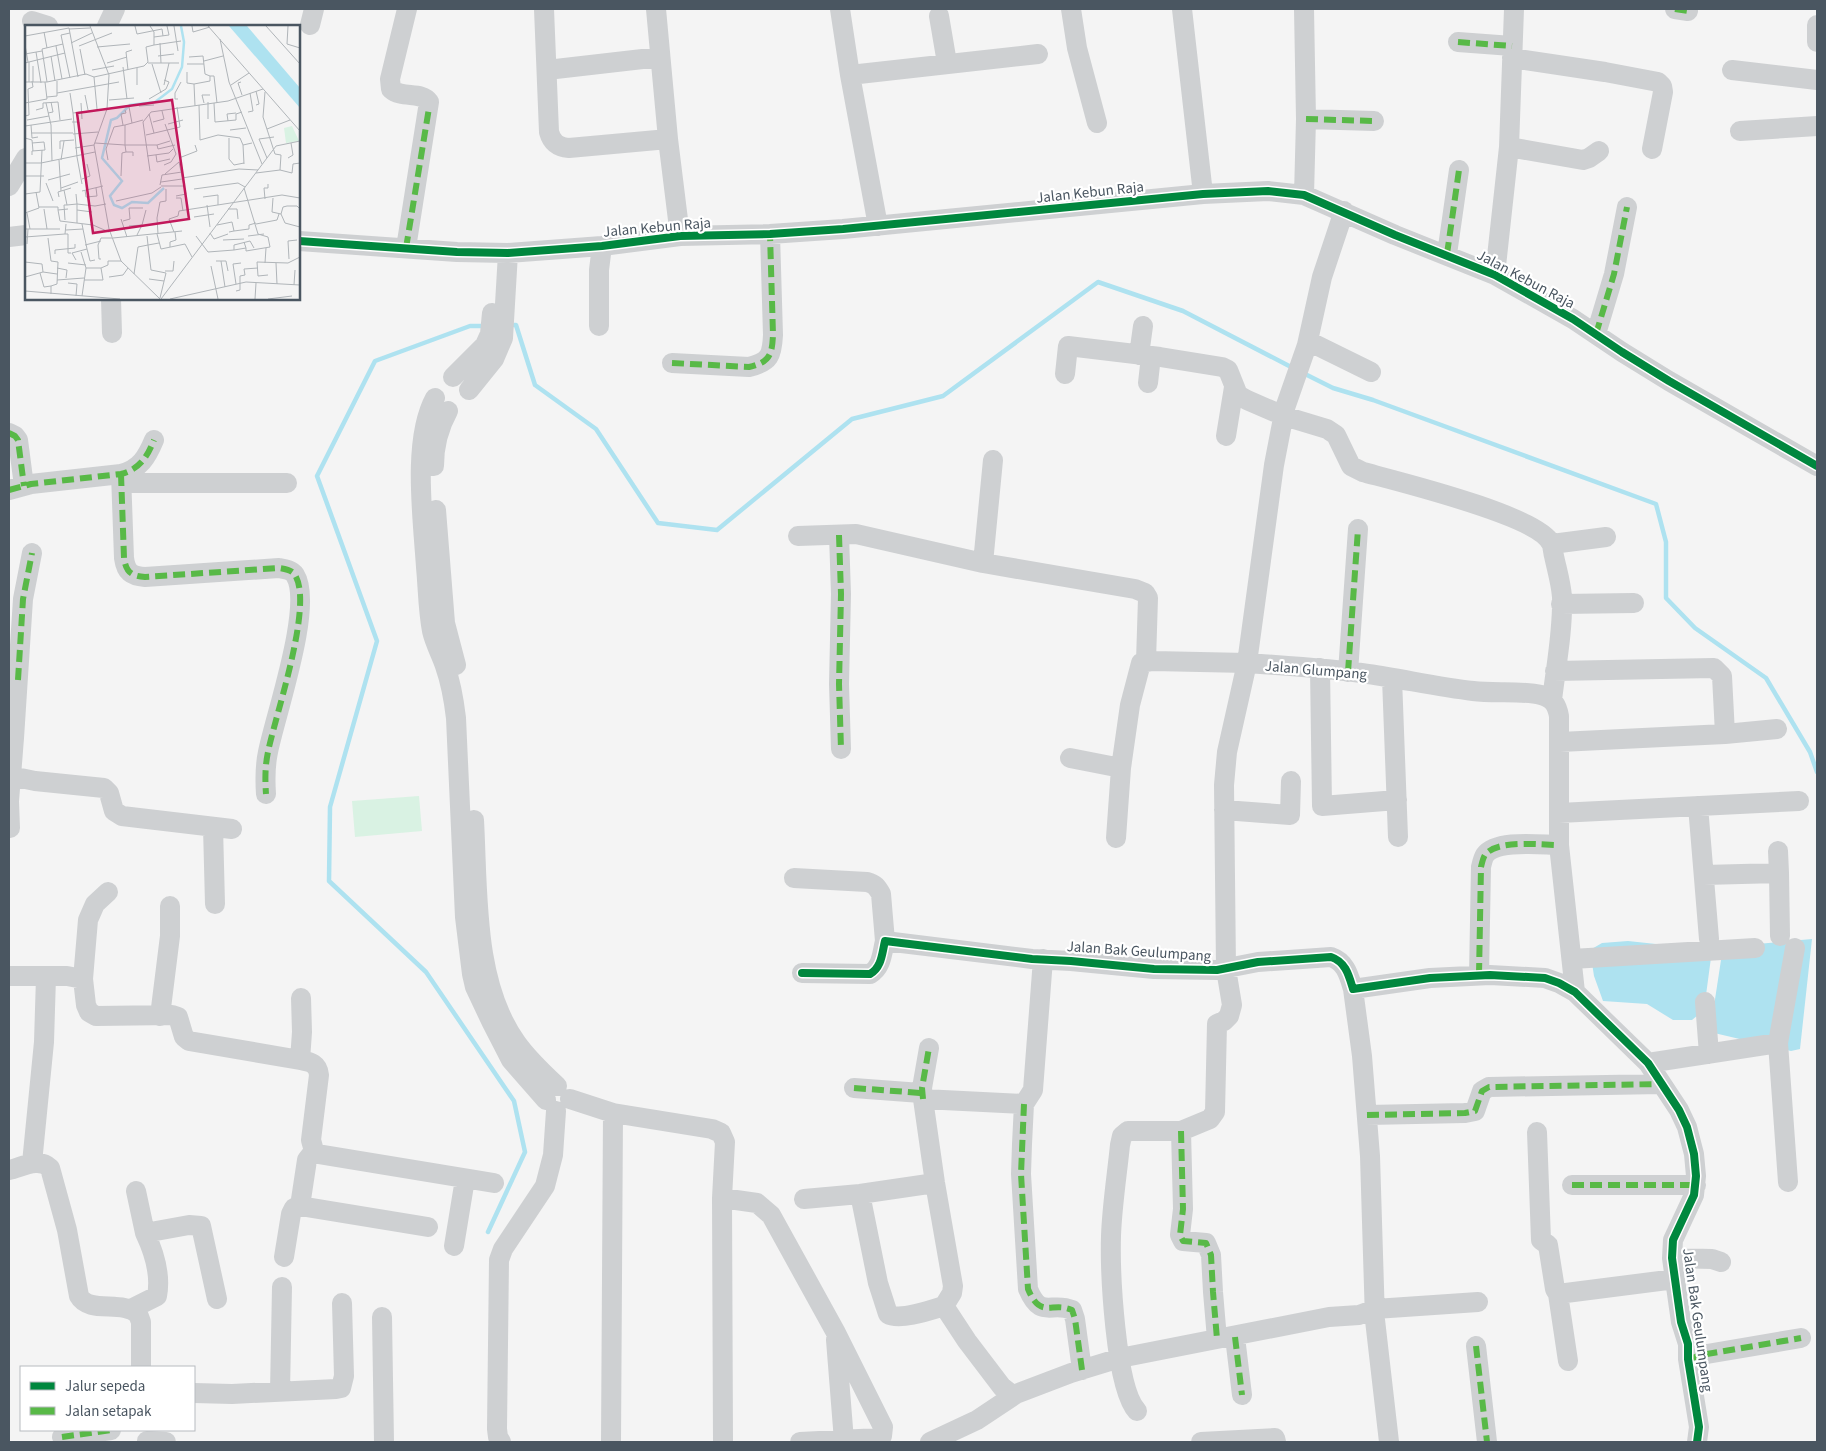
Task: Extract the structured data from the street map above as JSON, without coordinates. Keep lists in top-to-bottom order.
{
  "streets": {
    "street": ["Jalan Kebun Raja", "Jalan Glumpang", "Jalan Bak Geulumpang"]
  },
  "crossings": [
    ["Jalan Kebun Raja", "Jalan Glumpang"]
  ],
  "legend": ["Jalur sepeda", "Jalan setapak"]
}
